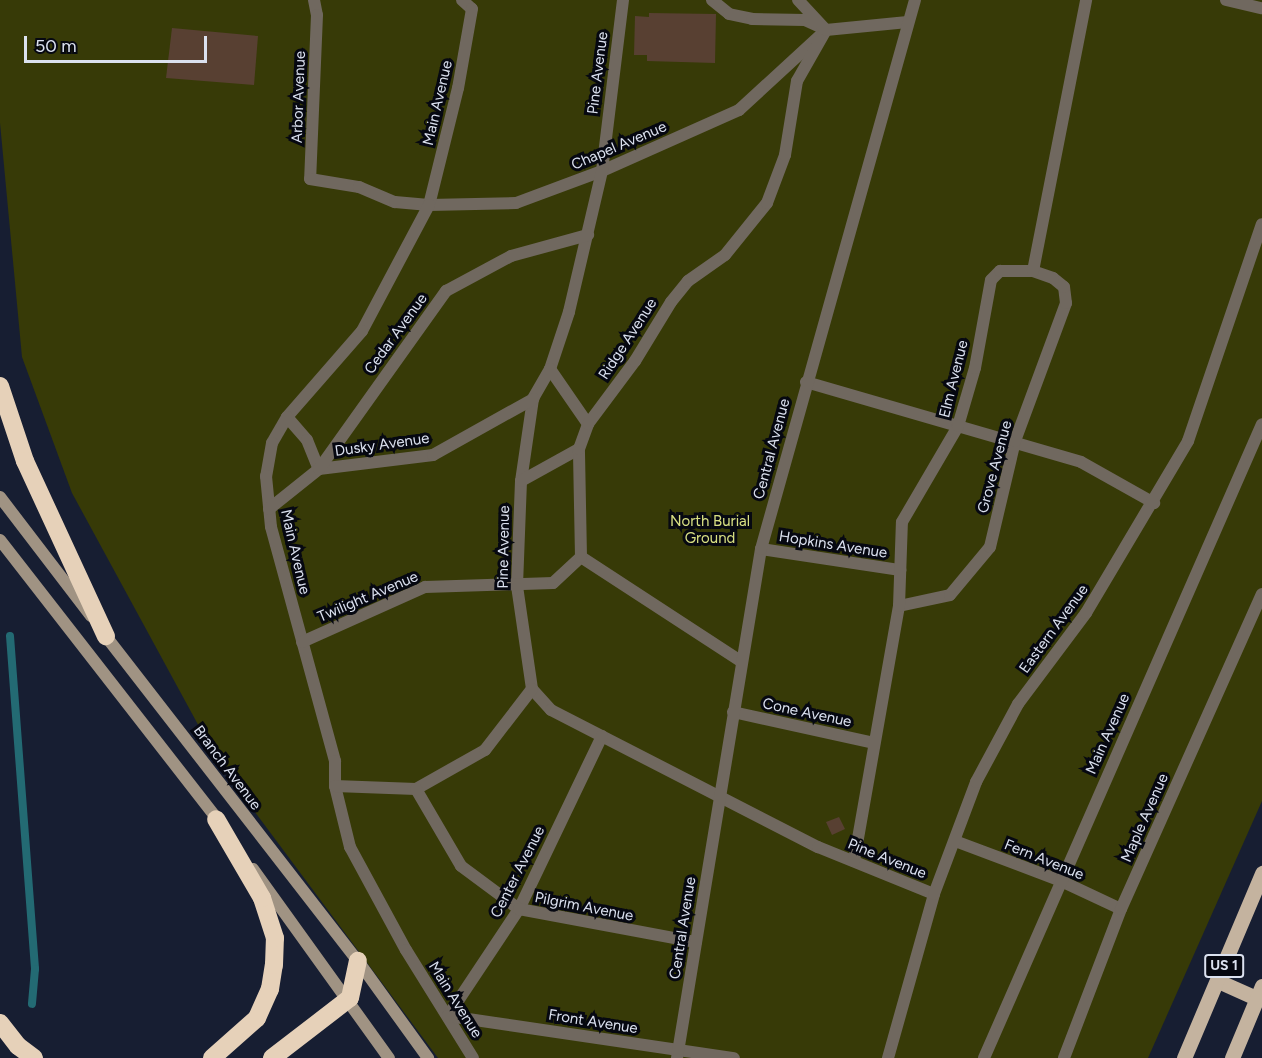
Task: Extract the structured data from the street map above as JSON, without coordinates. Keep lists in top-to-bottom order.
{
  "streets": {
    "main road": ["Branch Avenue", "US 1"],
    "lane": [
      "Pine Avenue",
      "Arbor Avenue",
      "Main Avenue",
      "Chapel Avenue",
      "Cedar Avenue",
      "Ridge Avenue",
      "Elm Avenue",
      "Dusky Avenue",
      "Central Avenue",
      "Grove Avenue",
      "Hopkins Avenue",
      "Twilight Avenue",
      "Eastern Avenue",
      "Cone Avenue",
      "Maple Avenue",
      "Fern Avenue",
      "Center Avenue",
      "Pilgrim Avenue",
      "Front Avenue"
    ]
  },
  "crossings": [
    ["Pine Avenue", "Chapel Avenue"],
    ["Pine Avenue", "Cedar Avenue"],
    ["Pine Avenue", "Elm Avenue"],
    ["Pine Avenue", "Dusky Avenue"],
    ["Pine Avenue", "Central Avenue"],
    ["Pine Avenue", "Twilight Avenue"],
    ["Pine Avenue", "Eastern Avenue"],
    ["Pine Avenue", "Center Avenue"],
    ["Arbor Avenue", "Chapel Avenue"],
    ["Main Avenue", "Chapel Avenue"],
    ["Main Avenue", "Cedar Avenue"],
    ["Main Avenue", "Dusky Avenue"],
    ["Main Avenue", "Twilight Avenue"],
    ["Main Avenue", "Fern Avenue"],
    ["Main Avenue", "Center Avenue"],
    ["Main Avenue", "Front Avenue"],
    ["Chapel Avenue", "Ridge Avenue"],
    ["Cedar Avenue", "Dusky Avenue"],
    ["Ridge Avenue", "Twilight Avenue"],
    ["Elm Avenue", "Grove Avenue"],
    ["Elm Avenue", "Hopkins Avenue"],
    ["Elm Avenue", "Cone Avenue"],
    ["Central Avenue", "Hopkins Avenue"],
    ["Central Avenue", "Cone Avenue"],
    ["Central Avenue", "Pilgrim Avenue"],
    ["Central Avenue", "Front Avenue"],
    ["Eastern Avenue", "Fern Avenue"],
    ["Maple Avenue", "Fern Avenue"],
    ["Center Avenue", "Pilgrim Avenue"],
    ["Center Avenue", "Front Avenue"]
  ],
  "parks": ["North Burial Ground"],
  "scale_bar": "50 m"
}
